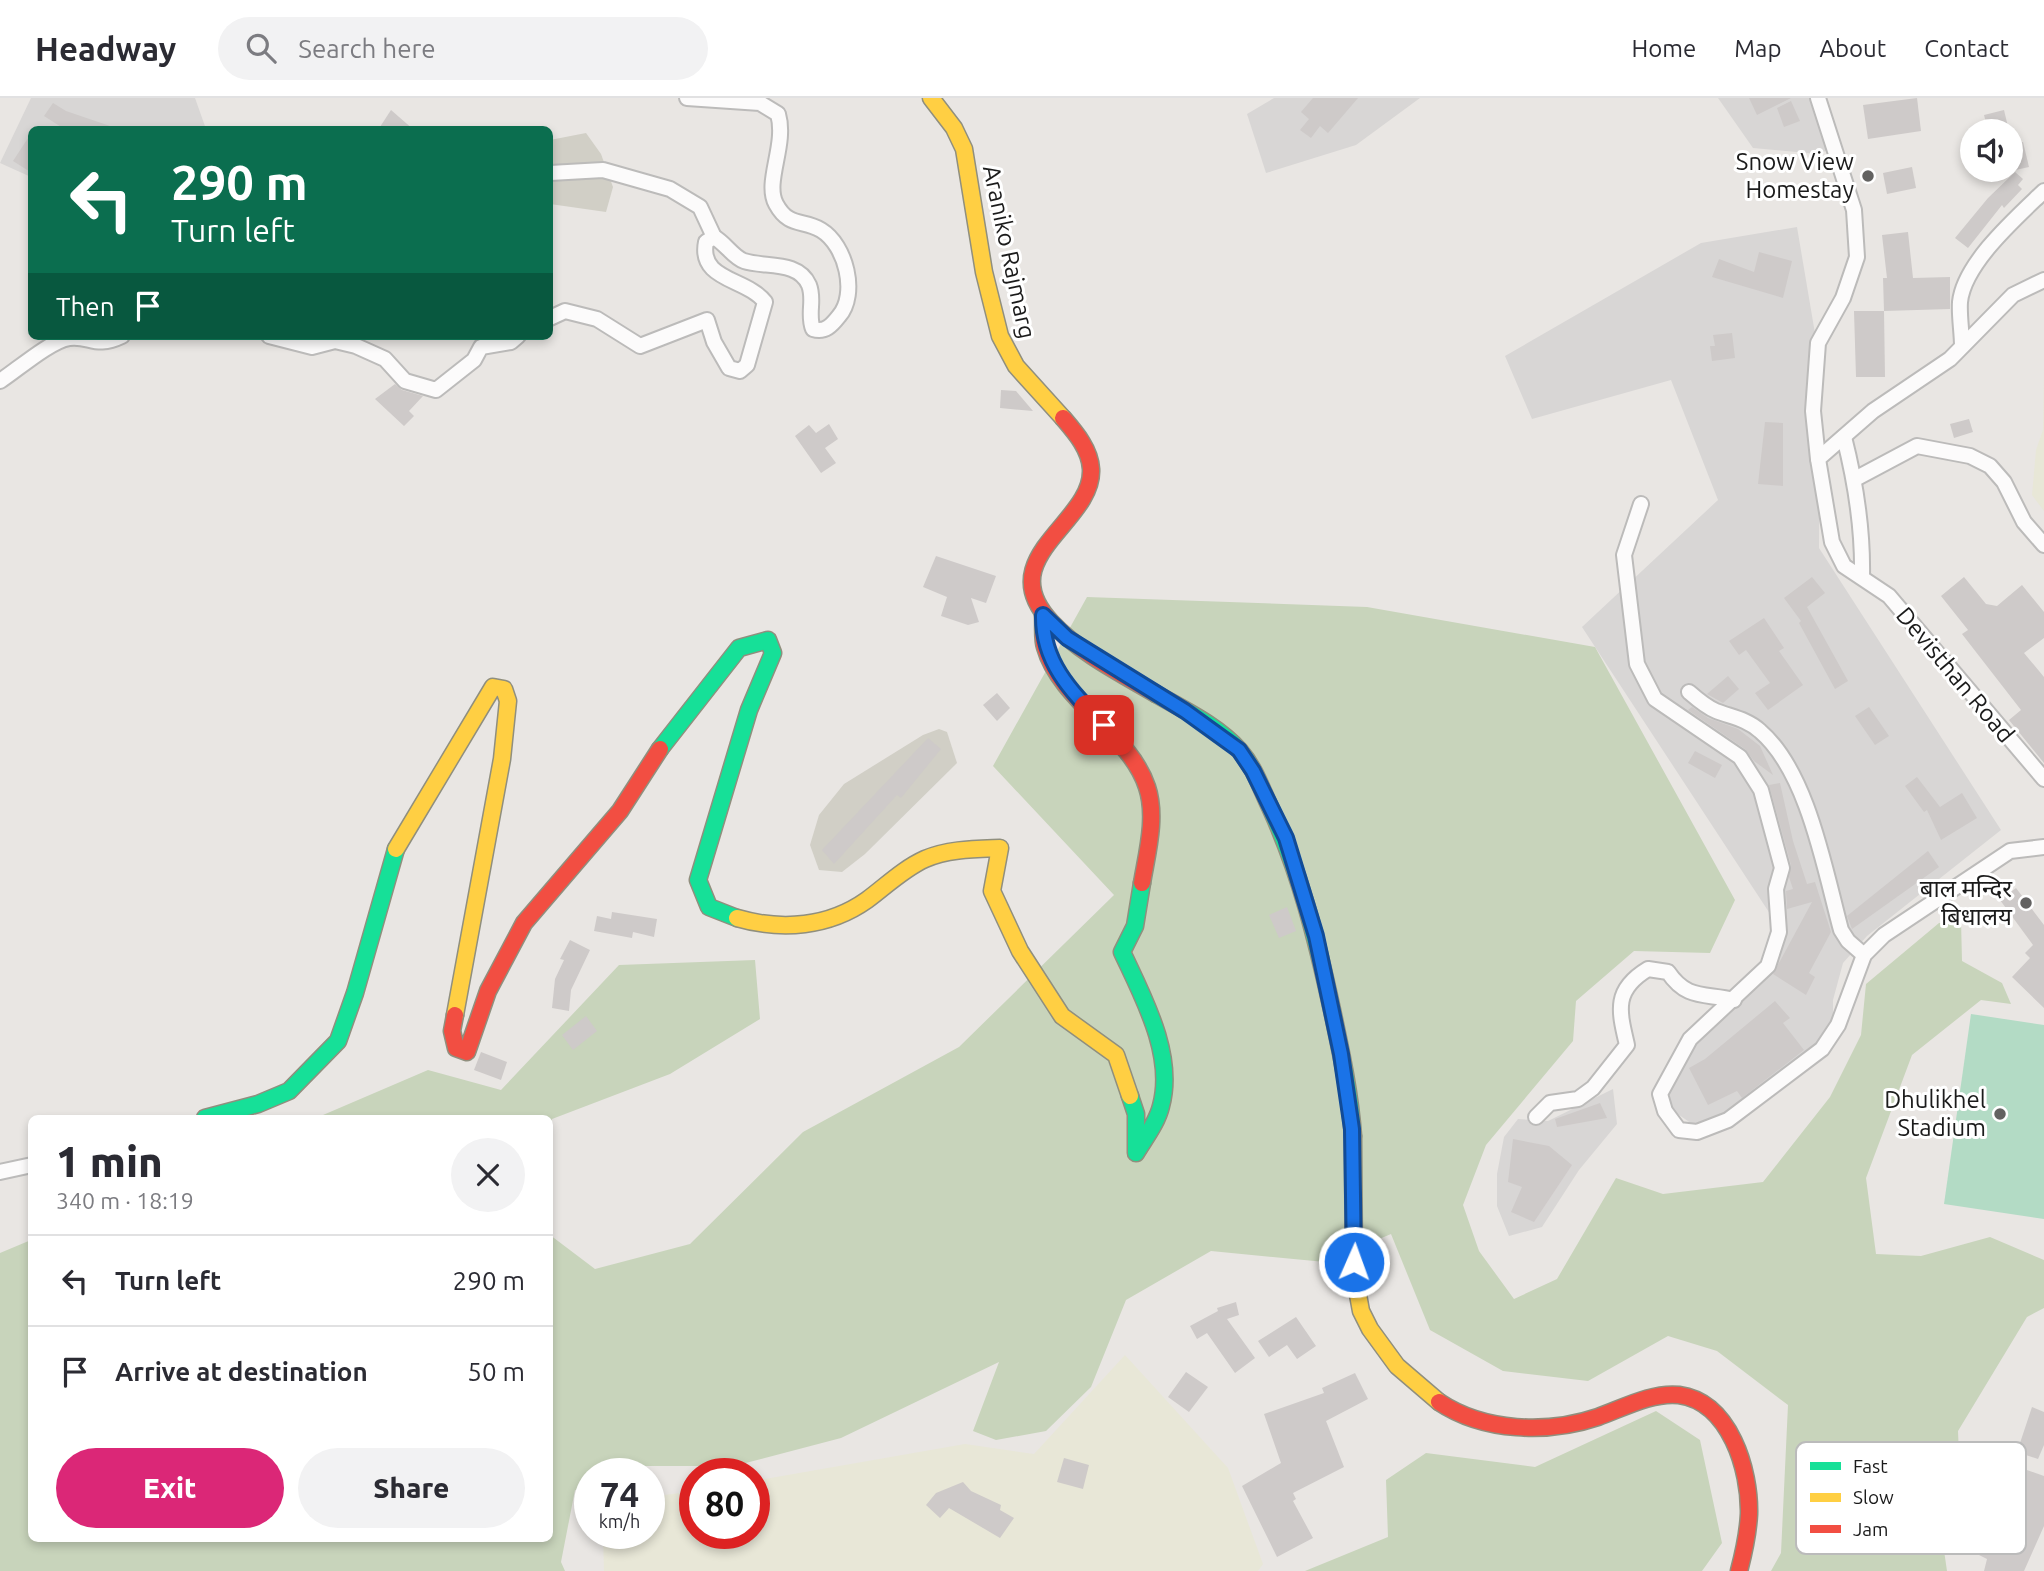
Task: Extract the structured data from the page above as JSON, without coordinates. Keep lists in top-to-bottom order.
{
  "streets": {
    "main road": ["Araniko Rajmarg"],
    "street": ["Devisthan Road"]
  },
  "places": ["Snow View Homestay", "बाल मन्दिर बिधालय", "Dhulikhel Stadium"],
  "legend": ["Fast", "Slow", "Jam"],
  "page": {
    "header": "Headway",
    "search": "Search here",
    "nav": [
      "Home",
      "Map",
      "About",
      "Contact"
    ],
    "turn": ["290 m", "Turn left"],
    "then": "Then",
    "heading": ["1 min", "340 m · 18:19"],
    "list": [
      {
        "name": "Turn left",
        "value": "290 m"
      },
      {
        "name": "Arrive at destination",
        "value": "50 m"
      }
    ],
    "buttons": ["Exit", "Share"],
    "speed": "74 km/h",
    "limit": "80"
  }
}
